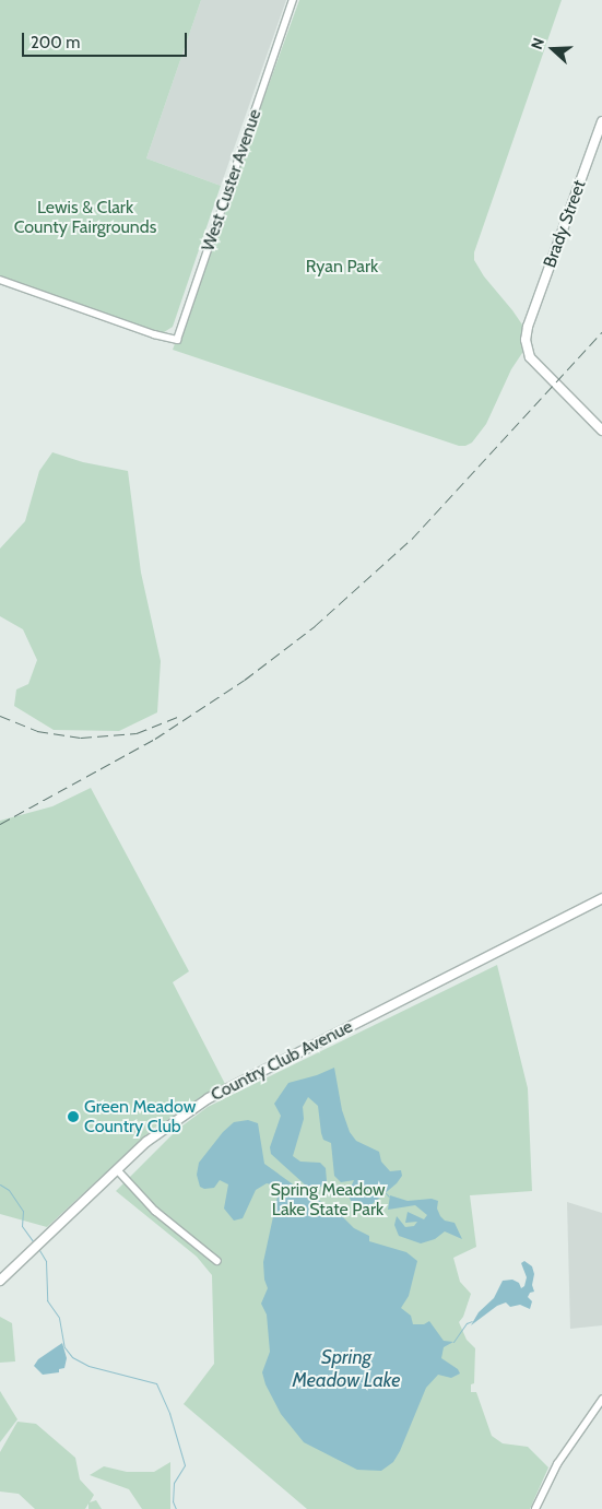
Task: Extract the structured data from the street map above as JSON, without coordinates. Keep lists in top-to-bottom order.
{
  "streets": {
    "street": ["West Custer Avenue", "Brady Street", "Country Club Avenue"]
  },
  "water": ["Spring Meadow Lake"],
  "parks": ["Lewis & Clark County Fairgrounds", "Ryan Park", "Spring Meadow Lake State Park"],
  "places": ["Green Meadow Country Club"],
  "scale_bar": "200 m",
  "north": "left"
}
